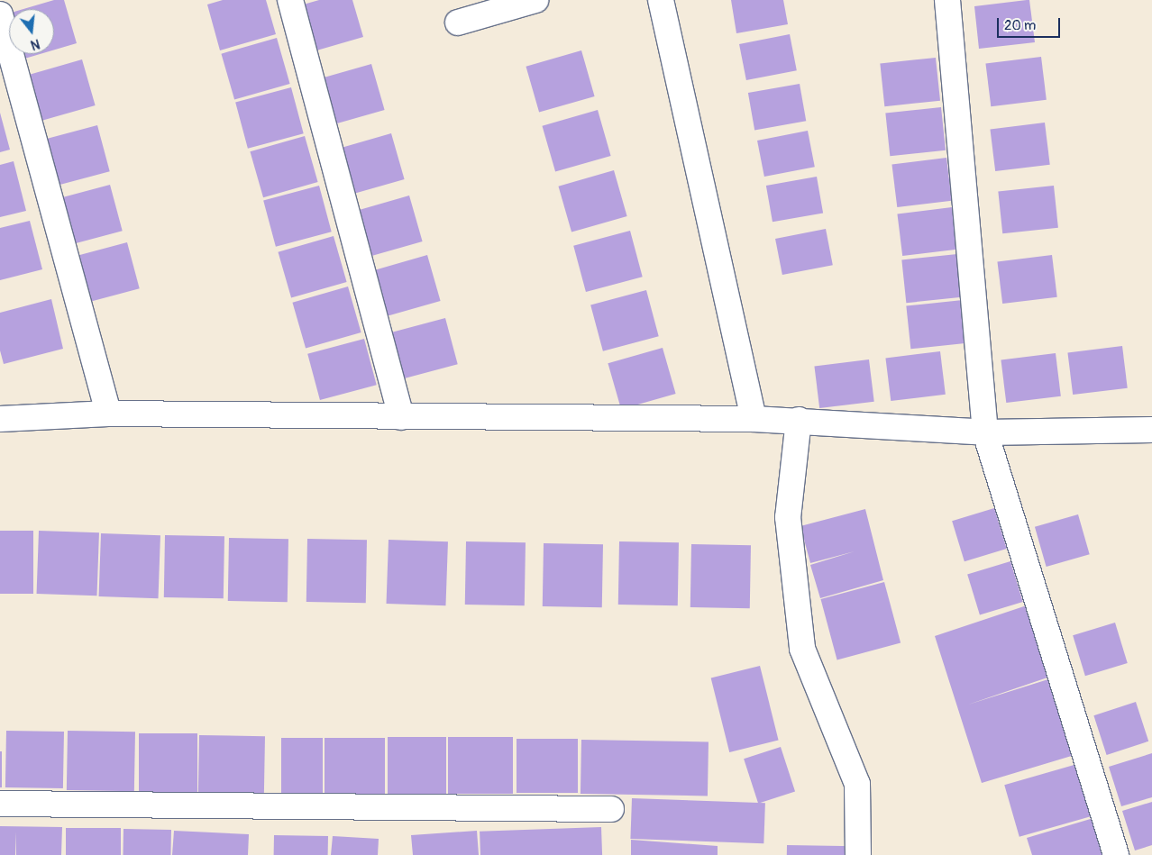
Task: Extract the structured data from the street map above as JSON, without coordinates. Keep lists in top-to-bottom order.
{
  "scale_bar": "20 m",
  "north": "bottom"
}
